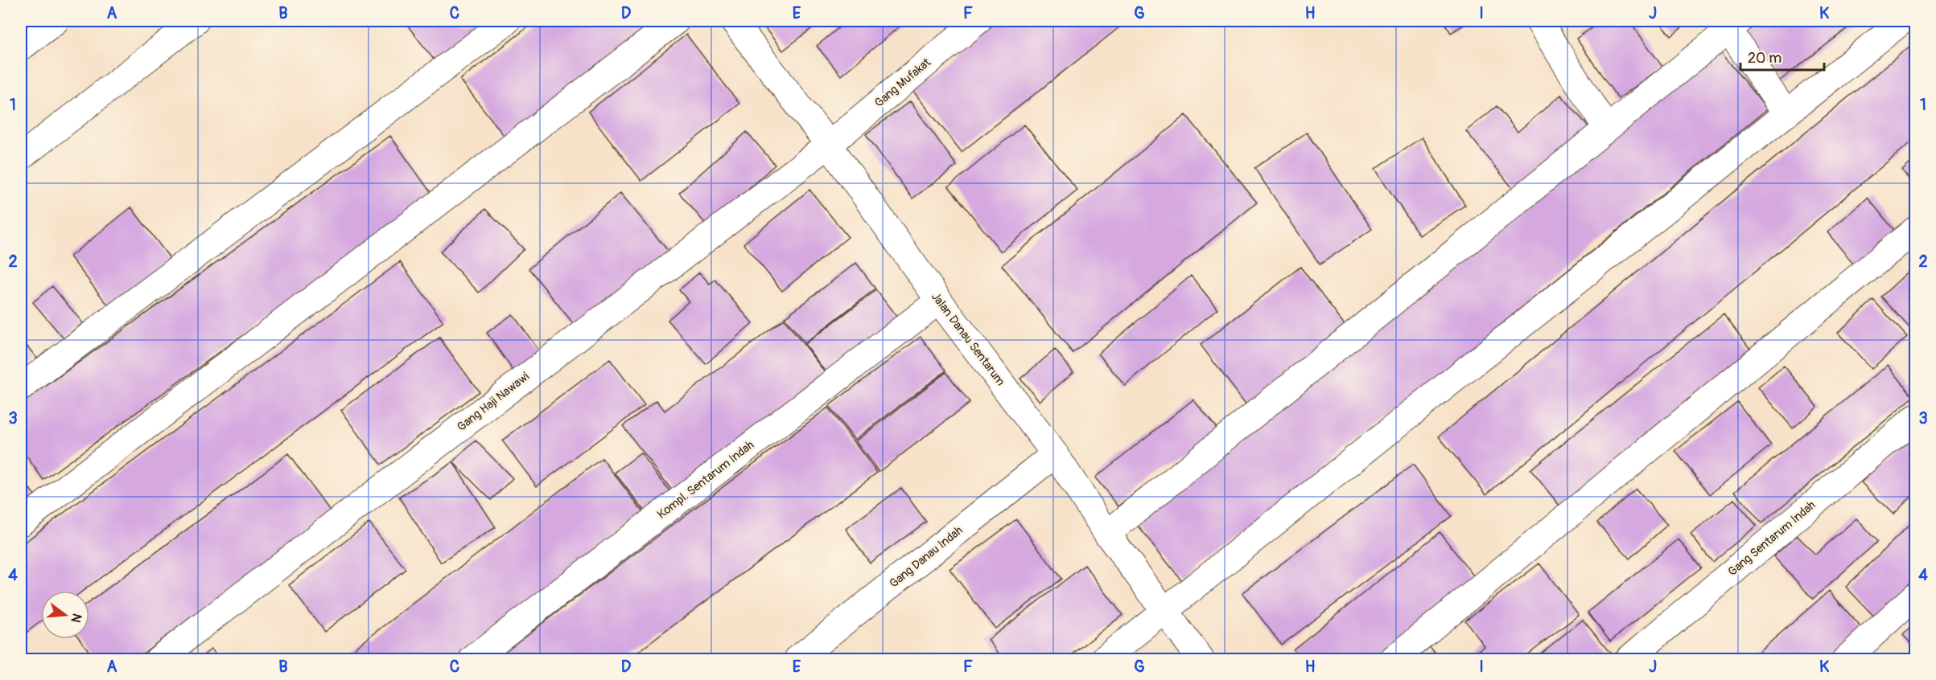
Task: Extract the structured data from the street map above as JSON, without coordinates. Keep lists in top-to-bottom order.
{
  "streets": {
    "street": [
      "Gang Mufakat",
      "Jalan Danau Sentarum",
      "Gang Haji Nawawi",
      "Kompl. Sentarum Indah",
      "Gang Sentarum Indah",
      "Gang Danau Indah"
    ]
  },
  "crossings": [
    ["Gang Mufakat", "Jalan Danau Sentarum"],
    ["Gang Mufakat", "Gang Haji Nawawi"],
    ["Jalan Danau Sentarum", "Gang Haji Nawawi"],
    ["Jalan Danau Sentarum", "Kompl. Sentarum Indah"],
    ["Jalan Danau Sentarum", "Gang Danau Indah"]
  ],
  "scale_bar": "20 m",
  "north": "right",
  "grid": {
    "columns": [
      "A",
      "B",
      "C",
      "D",
      "E",
      "F",
      "G",
      "H",
      "I",
      "J",
      "K"
    ],
    "rows": [
      "1",
      "2",
      "3",
      "4"
    ]
  }
}
